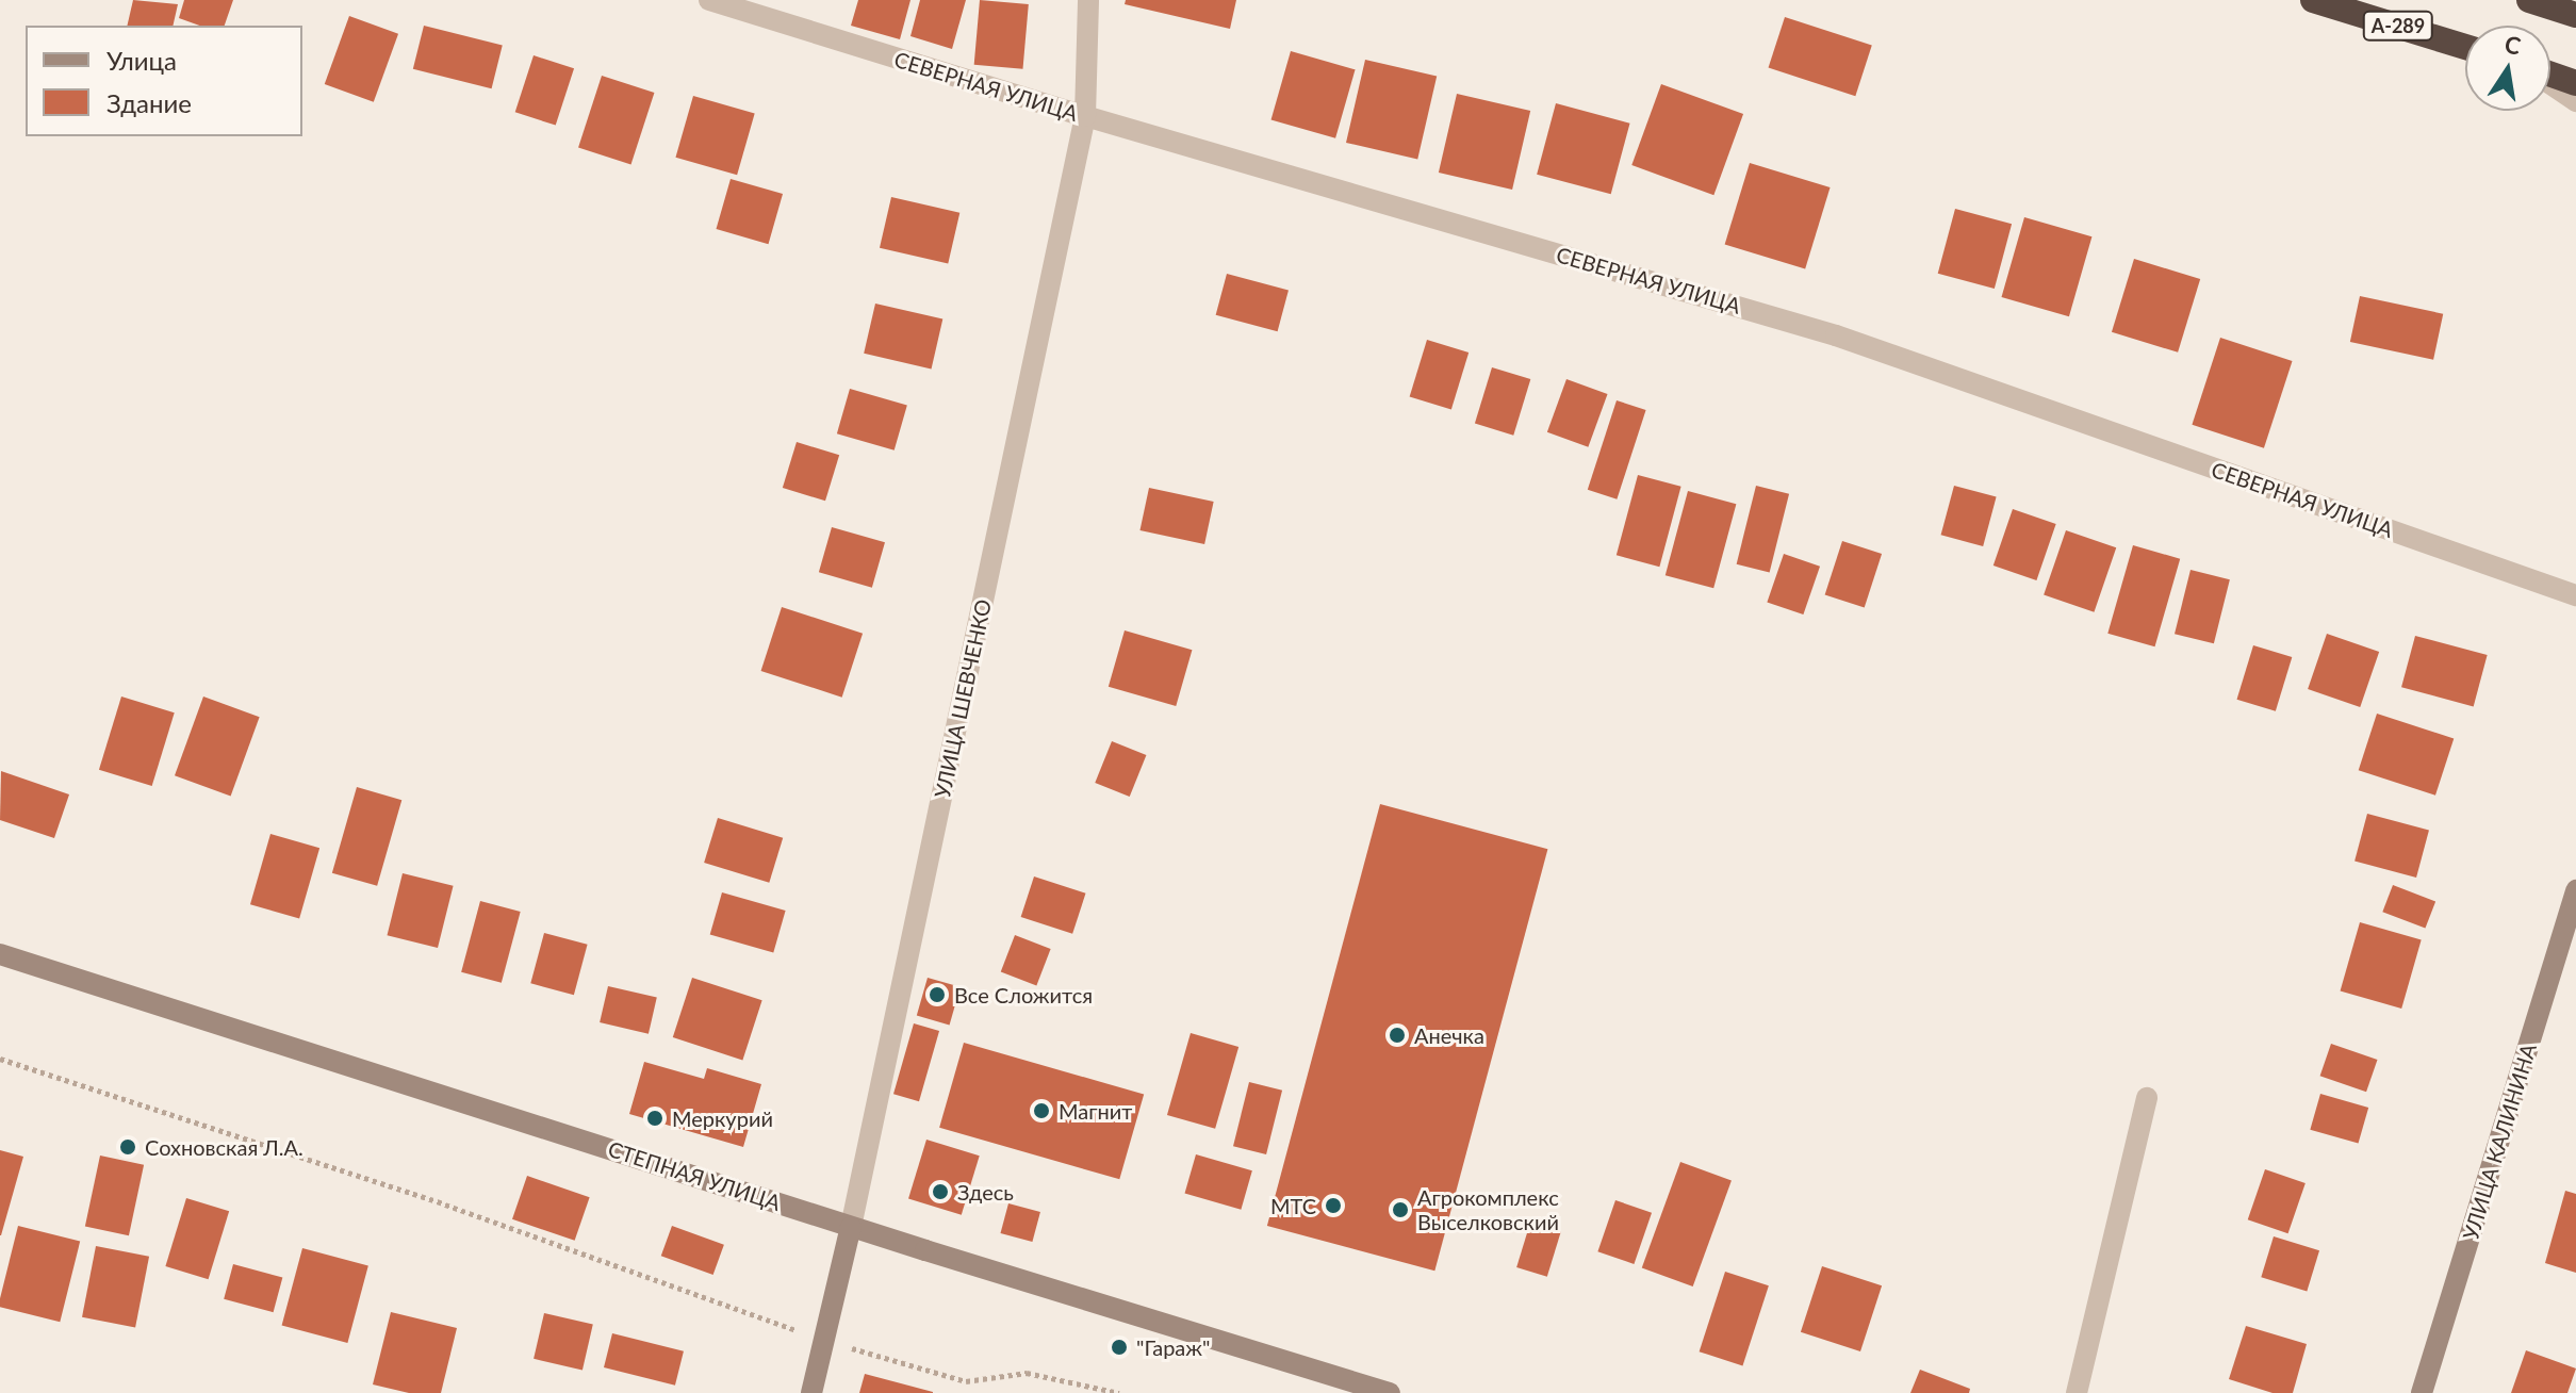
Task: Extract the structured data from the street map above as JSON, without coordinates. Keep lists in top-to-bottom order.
{
  "streets": {
    "highway": ["А-289"],
    "main road": ["УЛИЦА ШЕВЧЕНКО", "УЛИЦА КАЛИНИНА", "СТЕПНАЯ УЛИЦА"],
    "street": ["СЕВЕРНАЯ УЛИЦА"]
  },
  "crossings": [
    ["СЕВЕРНАЯ УЛИЦА", "УЛИЦА ШЕВЧЕНКО"],
    ["УЛИЦА ШЕВЧЕНКО", "СТЕПНАЯ УЛИЦА"]
  ],
  "places": [
    "Все Сложится",
    "Анечка",
    "Магнит",
    "Меркурий",
    "Сохновская Л.А.",
    "Здесь",
    "МТС",
    "Агрокомплекс Выселковский",
    "\"Гараж\""
  ],
  "legend": ["Улица", "Здание"],
  "north": "top"
}
